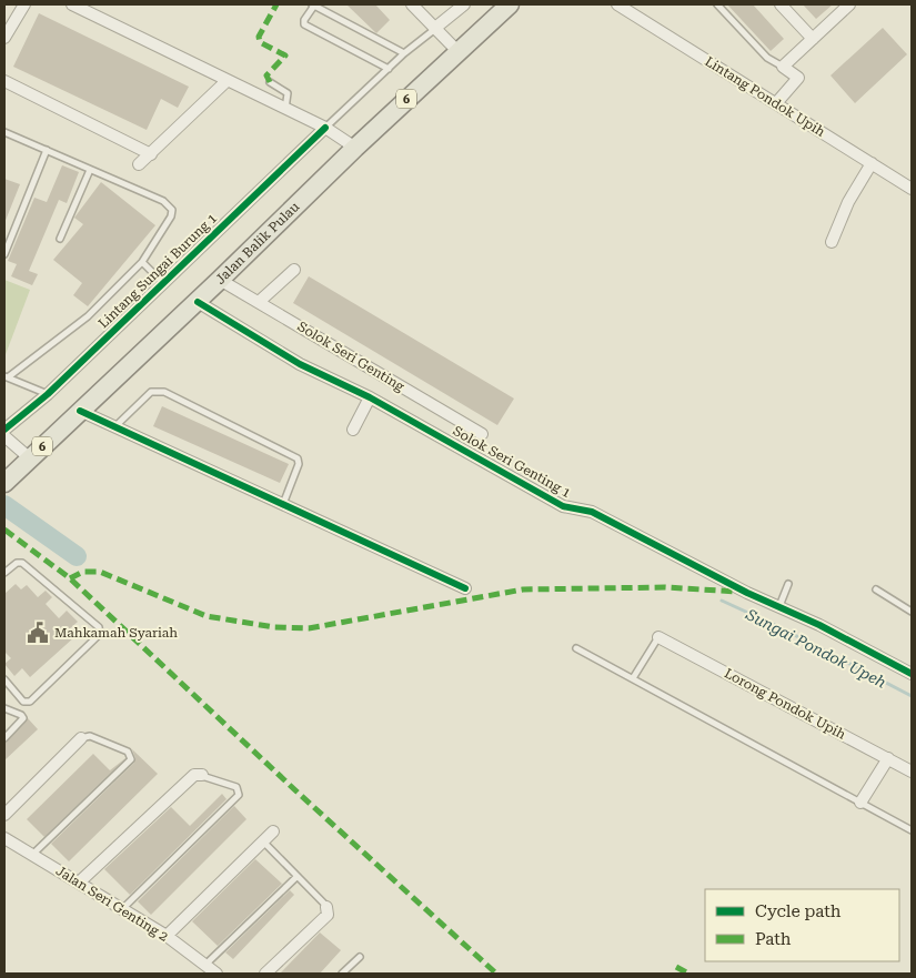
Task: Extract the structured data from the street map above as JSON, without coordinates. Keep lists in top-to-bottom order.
{
  "streets": {
    "main road": ["6", "Jalan Balik Pulau"],
    "street": [
      "Lintang Pondok Upih",
      "Lintang Sungai Burung 1",
      "Solok Seri Genting",
      "Solok Seri Genting 1",
      "Lorong Pondok Upih",
      "Jalan Seri Genting 2"
    ]
  },
  "crossings": [
    ["Jalan Balik Pulau", "Solok Seri Genting"],
    ["Jalan Balik Pulau", "Solok Seri Genting 1"]
  ],
  "water": ["Sungai Pondok Upeh"],
  "places": {
    "public building": ["Mahkamah Syariah"]
  },
  "legend": ["Cycle path", "Path"]
}
